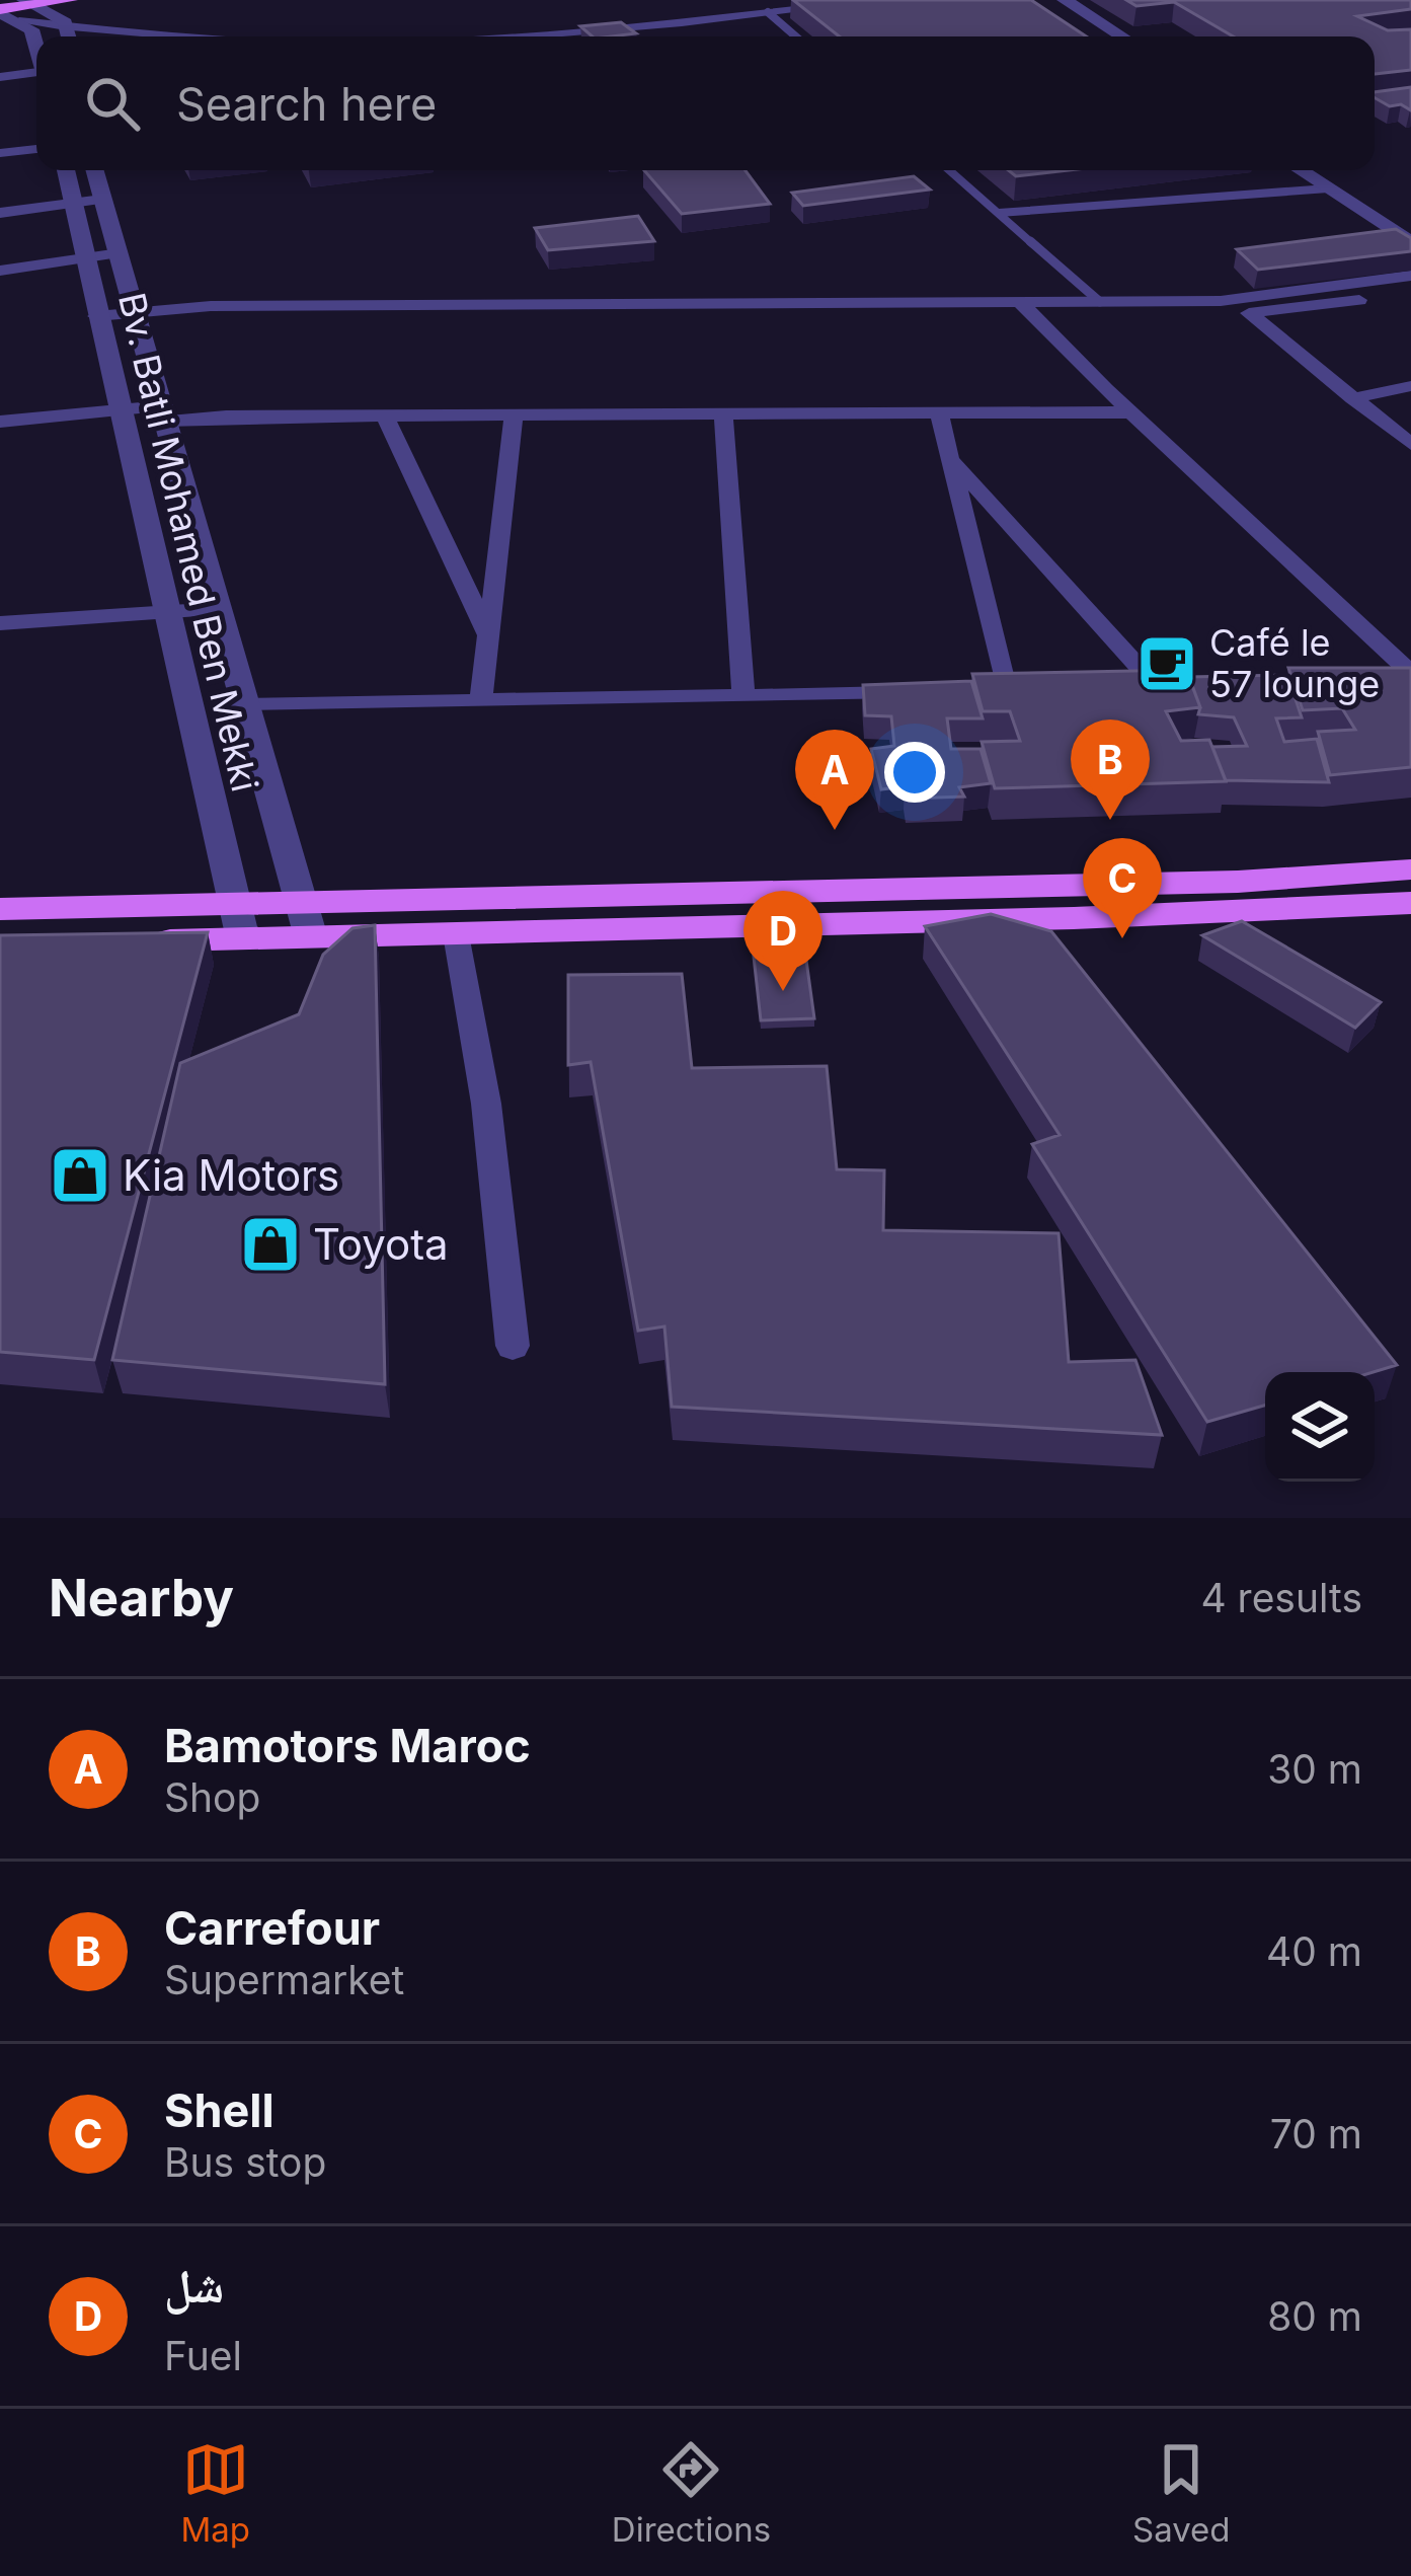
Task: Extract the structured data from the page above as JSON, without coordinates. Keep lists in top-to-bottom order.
{
  "streets": {
    "street": ["Bv. Batli Mohamed Ben Mekki"]
  },
  "places": {
    "cafe": ["Café le 57 lounge"],
    "shop": ["Kia Motors", "Toyota"]
  },
  "page": {
    "search": "Search here",
    "pins": [
      "B",
      "A",
      "C",
      "D"
    ],
    "heading": ["Nearby", "4 results"],
    "list": [
      {
        "mark": "A",
        "name": "Bamotors Maroc",
        "note": "Shop",
        "value": "30 m"
      },
      {
        "mark": "B",
        "name": "Carrefour",
        "note": "Supermarket",
        "value": "40 m"
      },
      {
        "mark": "C",
        "name": "Shell",
        "note": "Bus stop",
        "value": "70 m"
      },
      {
        "mark": "D",
        "name": "شل",
        "note": "Fuel",
        "value": "80 m"
      }
    ],
    "nav": ["Map", "Directions", "Saved"]
  }
}
